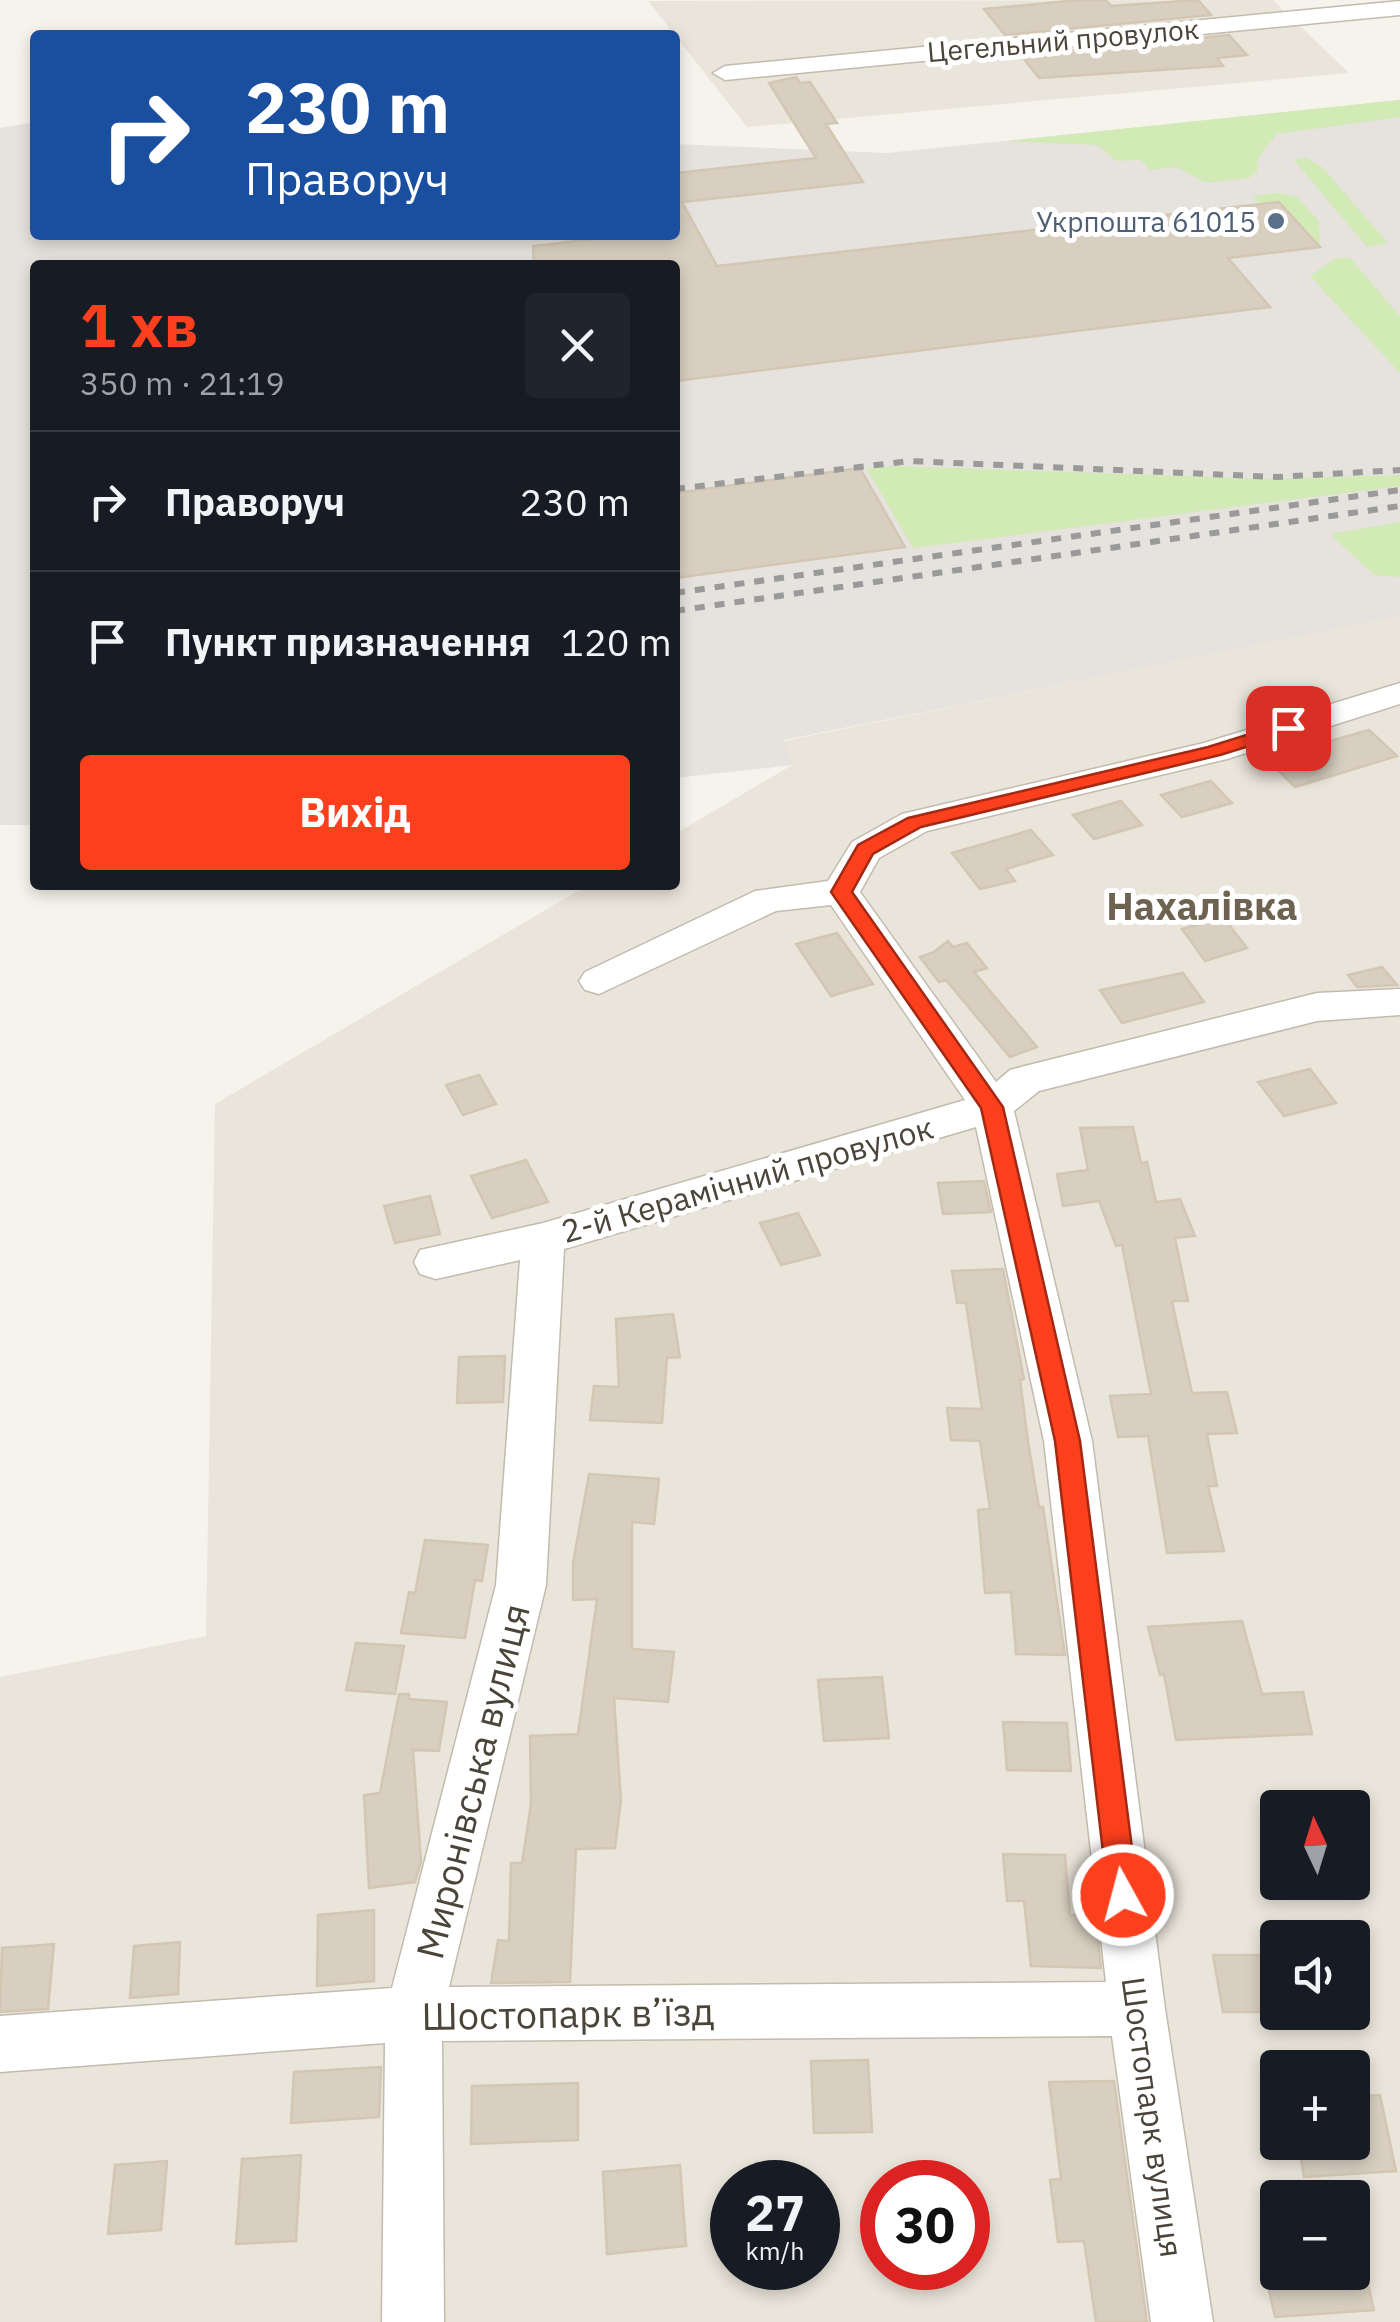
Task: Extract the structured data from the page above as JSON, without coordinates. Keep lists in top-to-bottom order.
{
  "streets": {
    "street": [
      "Цегельний провулок",
      "2-й Керамічний провулок",
      "Миронівська вулиця",
      "Шостопарк в’їзд",
      "Шостопарк вулиця"
    ]
  },
  "crossings": [
    ["2-й Керамічний провулок", "Миронівська вулиця"],
    ["2-й Керамічний провулок", "Шостопарк вулиця"],
    ["Миронівська вулиця", "Шостопарк в’їзд"],
    ["Шостопарк в’їзд", "Шостопарк вулиця"]
  ],
  "districts": ["Нахалівка"],
  "places": ["Укрпошта 61015"],
  "north": "top",
  "page": {
    "turn": ["230 m", "Праворуч"],
    "heading": ["1 хв", "350 m · 21:19"],
    "list": [
      {
        "name": "Праворуч",
        "value": "230 m"
      },
      {
        "name": "Пункт призначення",
        "value": "120 m"
      }
    ],
    "buttons": "Вихід",
    "map_buttons": ["+", "−"],
    "speed": "27 km/h",
    "limit": "30"
  }
}
